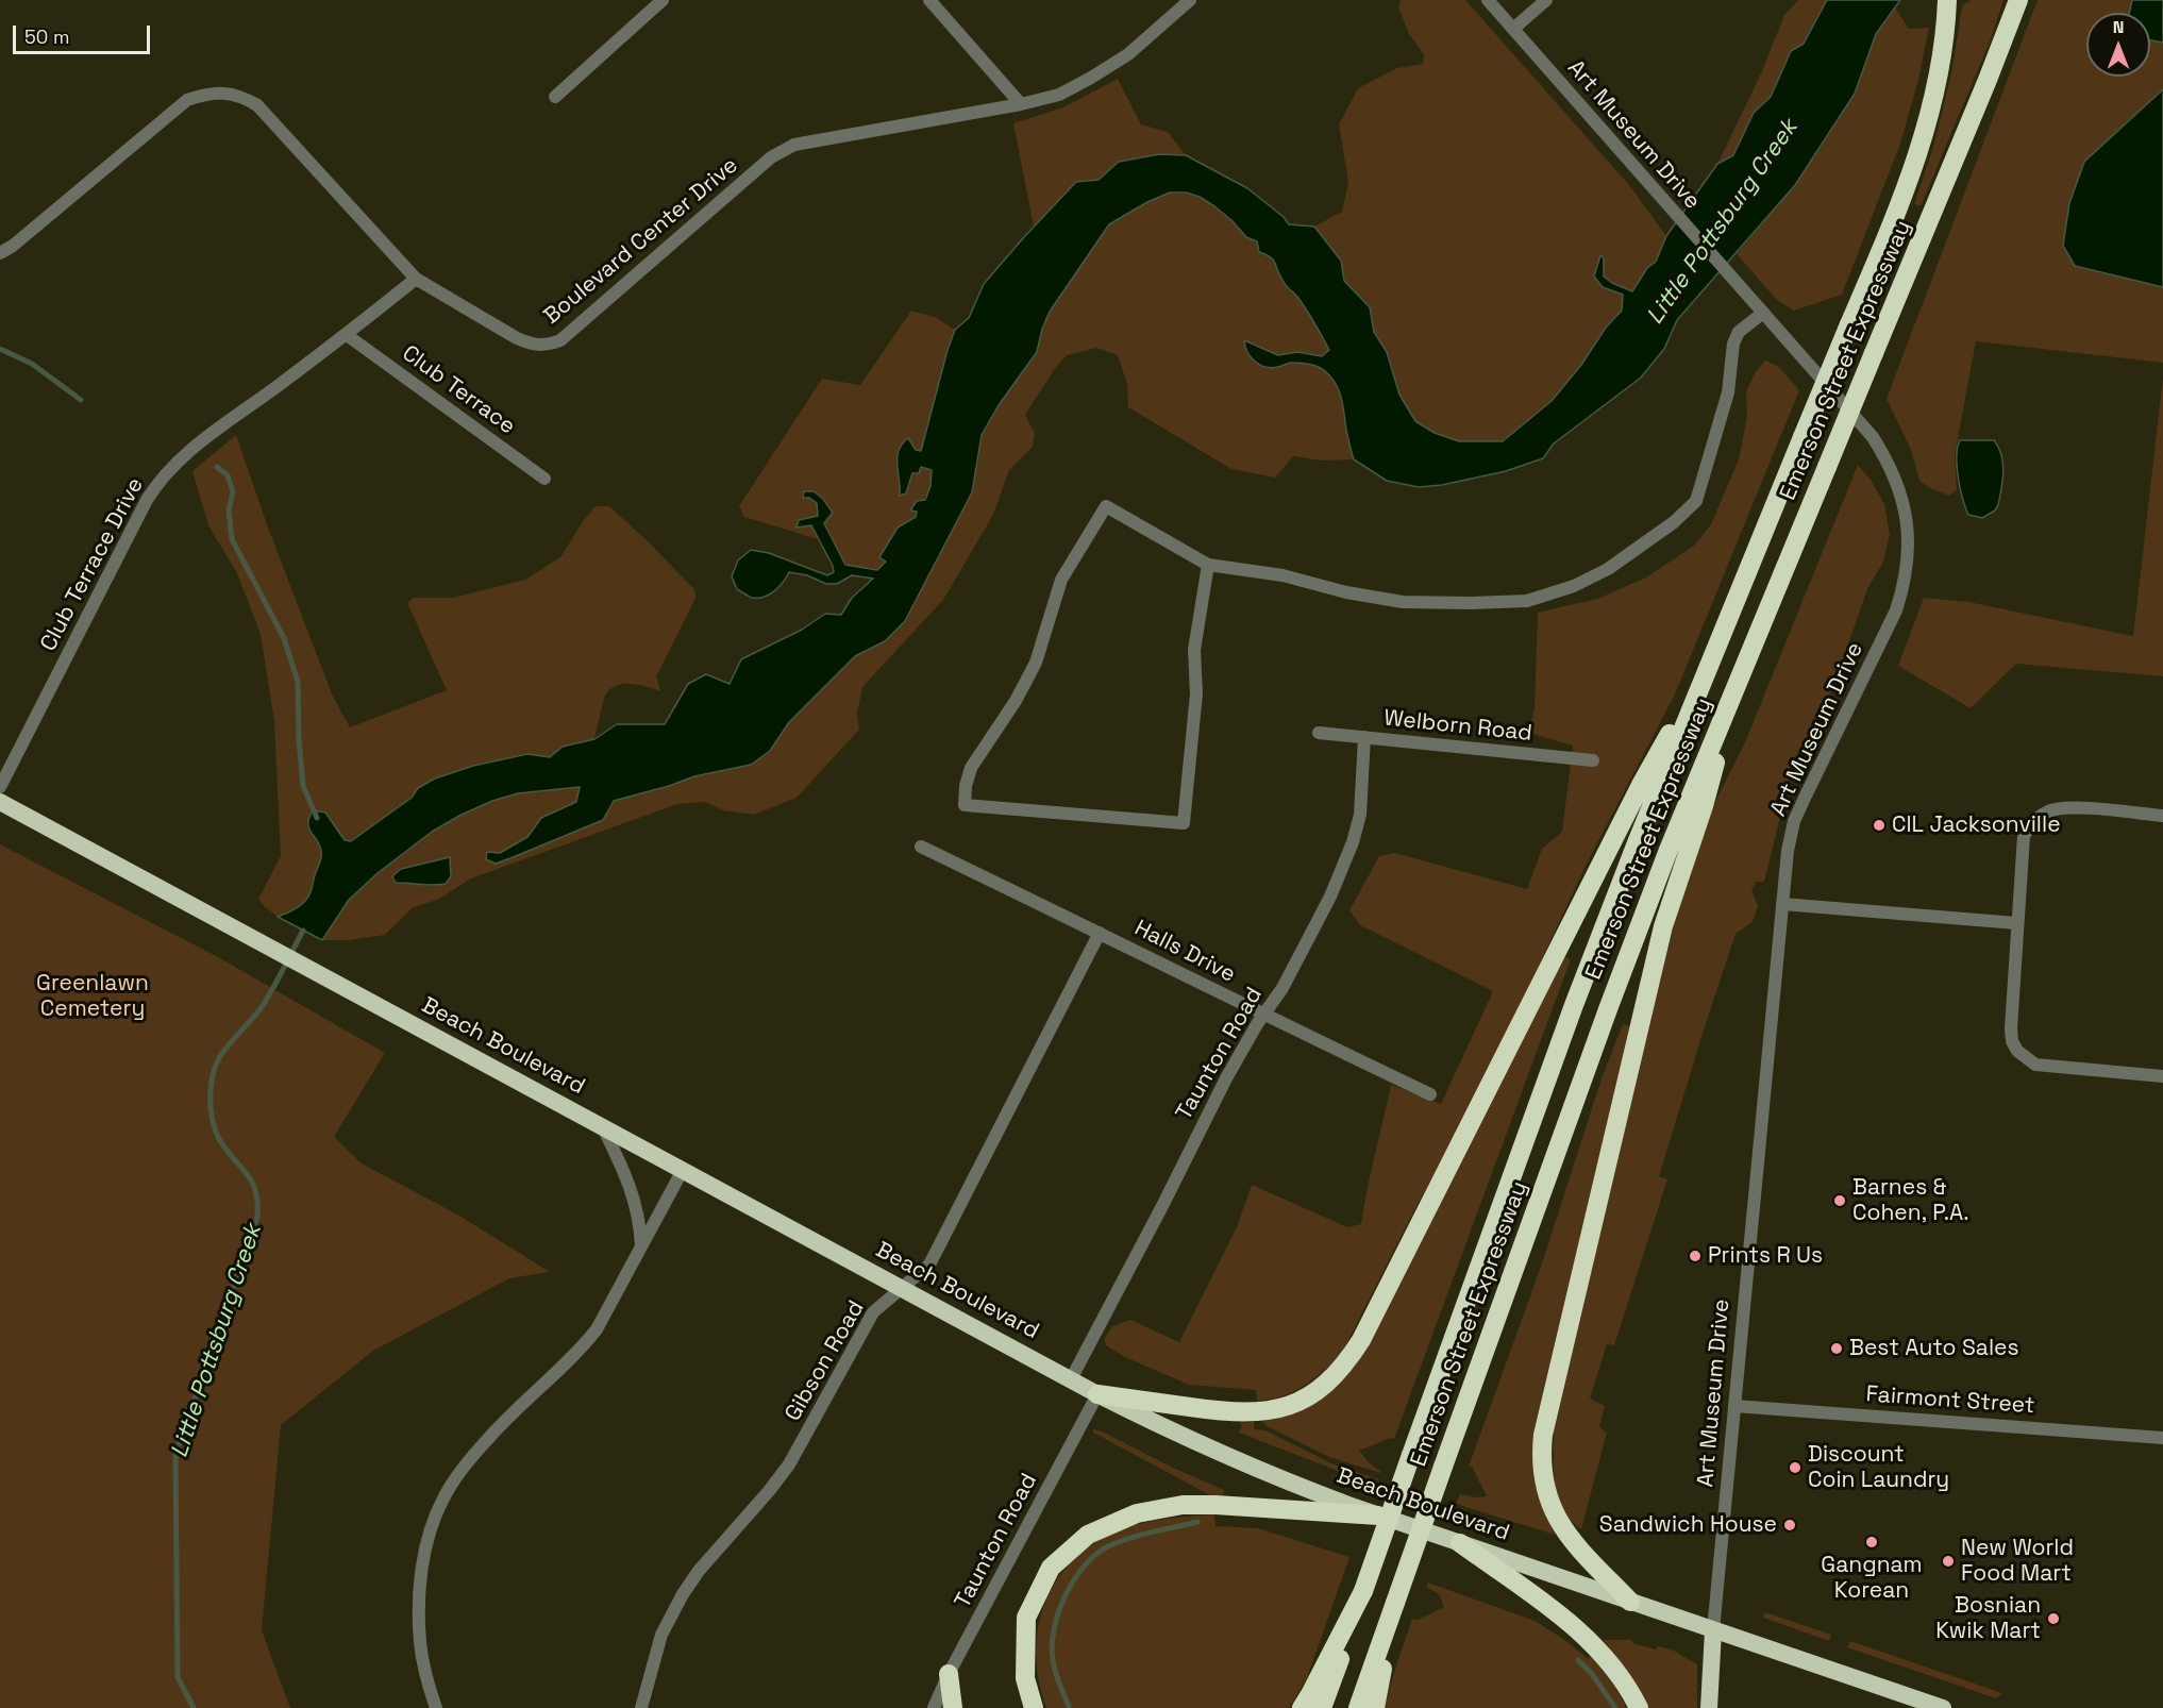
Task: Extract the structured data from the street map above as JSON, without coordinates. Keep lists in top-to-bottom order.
{
  "streets": {
    "highway": ["Emerson Street Expressway", "Beach Boulevard"],
    "street": [
      "Art Museum Drive",
      "Boulevard Center Drive",
      "Club Terrace",
      "Club Terrace Drive",
      "Welborn Road",
      "Halls Drive",
      "Taunton Road",
      "Gibson Road",
      "Fairmont Street"
    ]
  },
  "crossings": [
    ["Art Museum Drive", "Beach Boulevard"],
    ["Art Museum Drive", "Fairmont Street"],
    ["Boulevard Center Drive", "Club Terrace Drive"],
    ["Club Terrace", "Club Terrace Drive"],
    ["Welborn Road", "Taunton Road"],
    ["Halls Drive", "Taunton Road"],
    ["Halls Drive", "Gibson Road"],
    ["Beach Boulevard", "Taunton Road"],
    ["Beach Boulevard", "Gibson Road"]
  ],
  "water": ["Little Pottsburg Creek"],
  "parks": ["Greenlawn Cemetery"],
  "places": [
    "CIL Jacksonville",
    "Barnes & Cohen, P.A.",
    "Prints R Us",
    "Best Auto Sales",
    "Discount Coin Laundry",
    "Sandwich House",
    "Gangnam Korean",
    "New World Food Mart",
    "Bosnian Kwik Mart"
  ],
  "scale_bar": "50 m",
  "north": "top"
}
